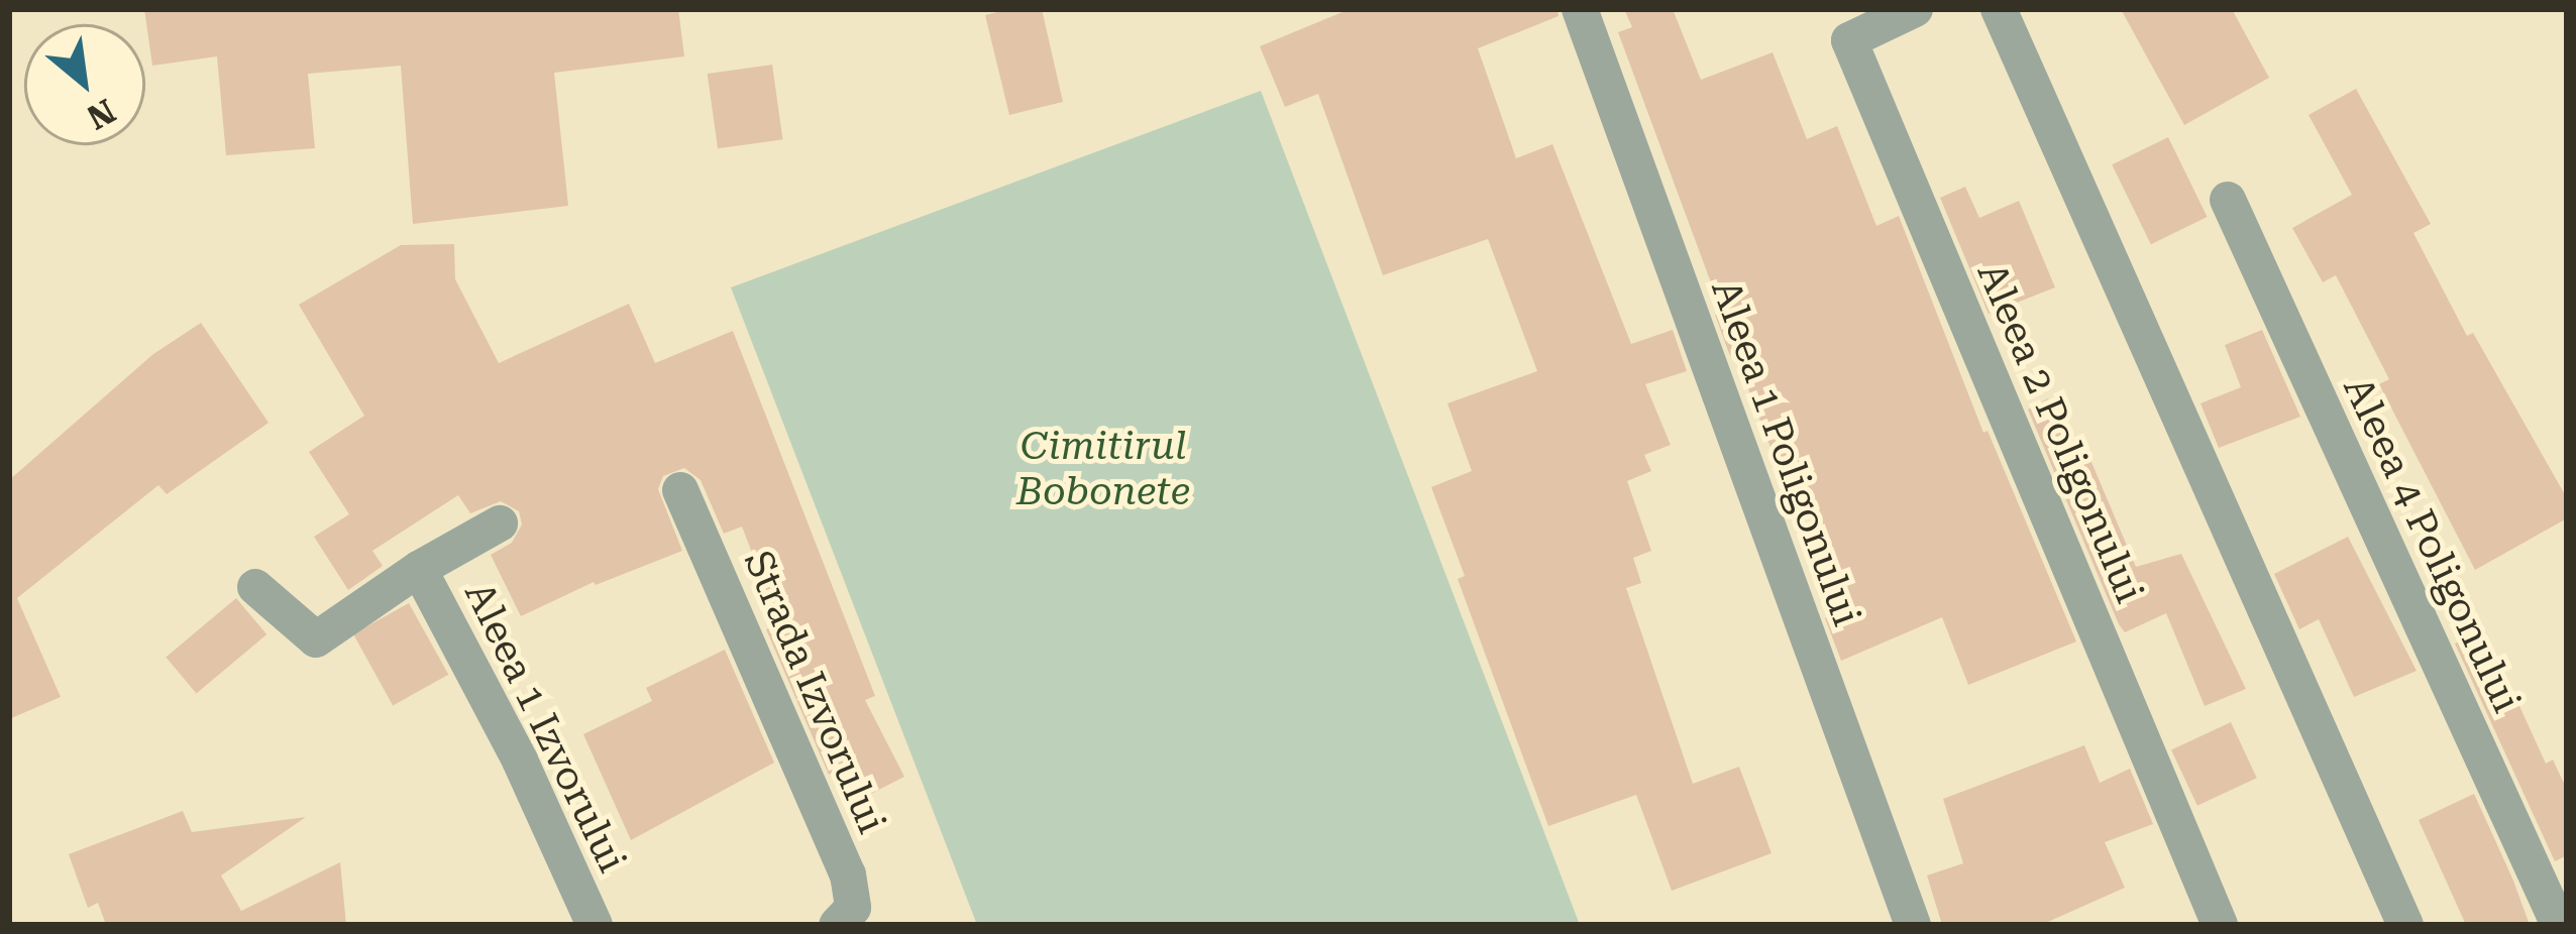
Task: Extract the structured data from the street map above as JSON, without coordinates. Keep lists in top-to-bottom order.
{
  "streets": {
    "street": [
      "Aleea 2 Poligonului",
      "Aleea 1 Poligonului",
      "Aleea 4 Poligonului",
      "Strada Izvorului",
      "Aleea 1 Izvorului"
    ]
  },
  "parks": ["Cimitirul Bobonete"],
  "north": "bottom right"
}
